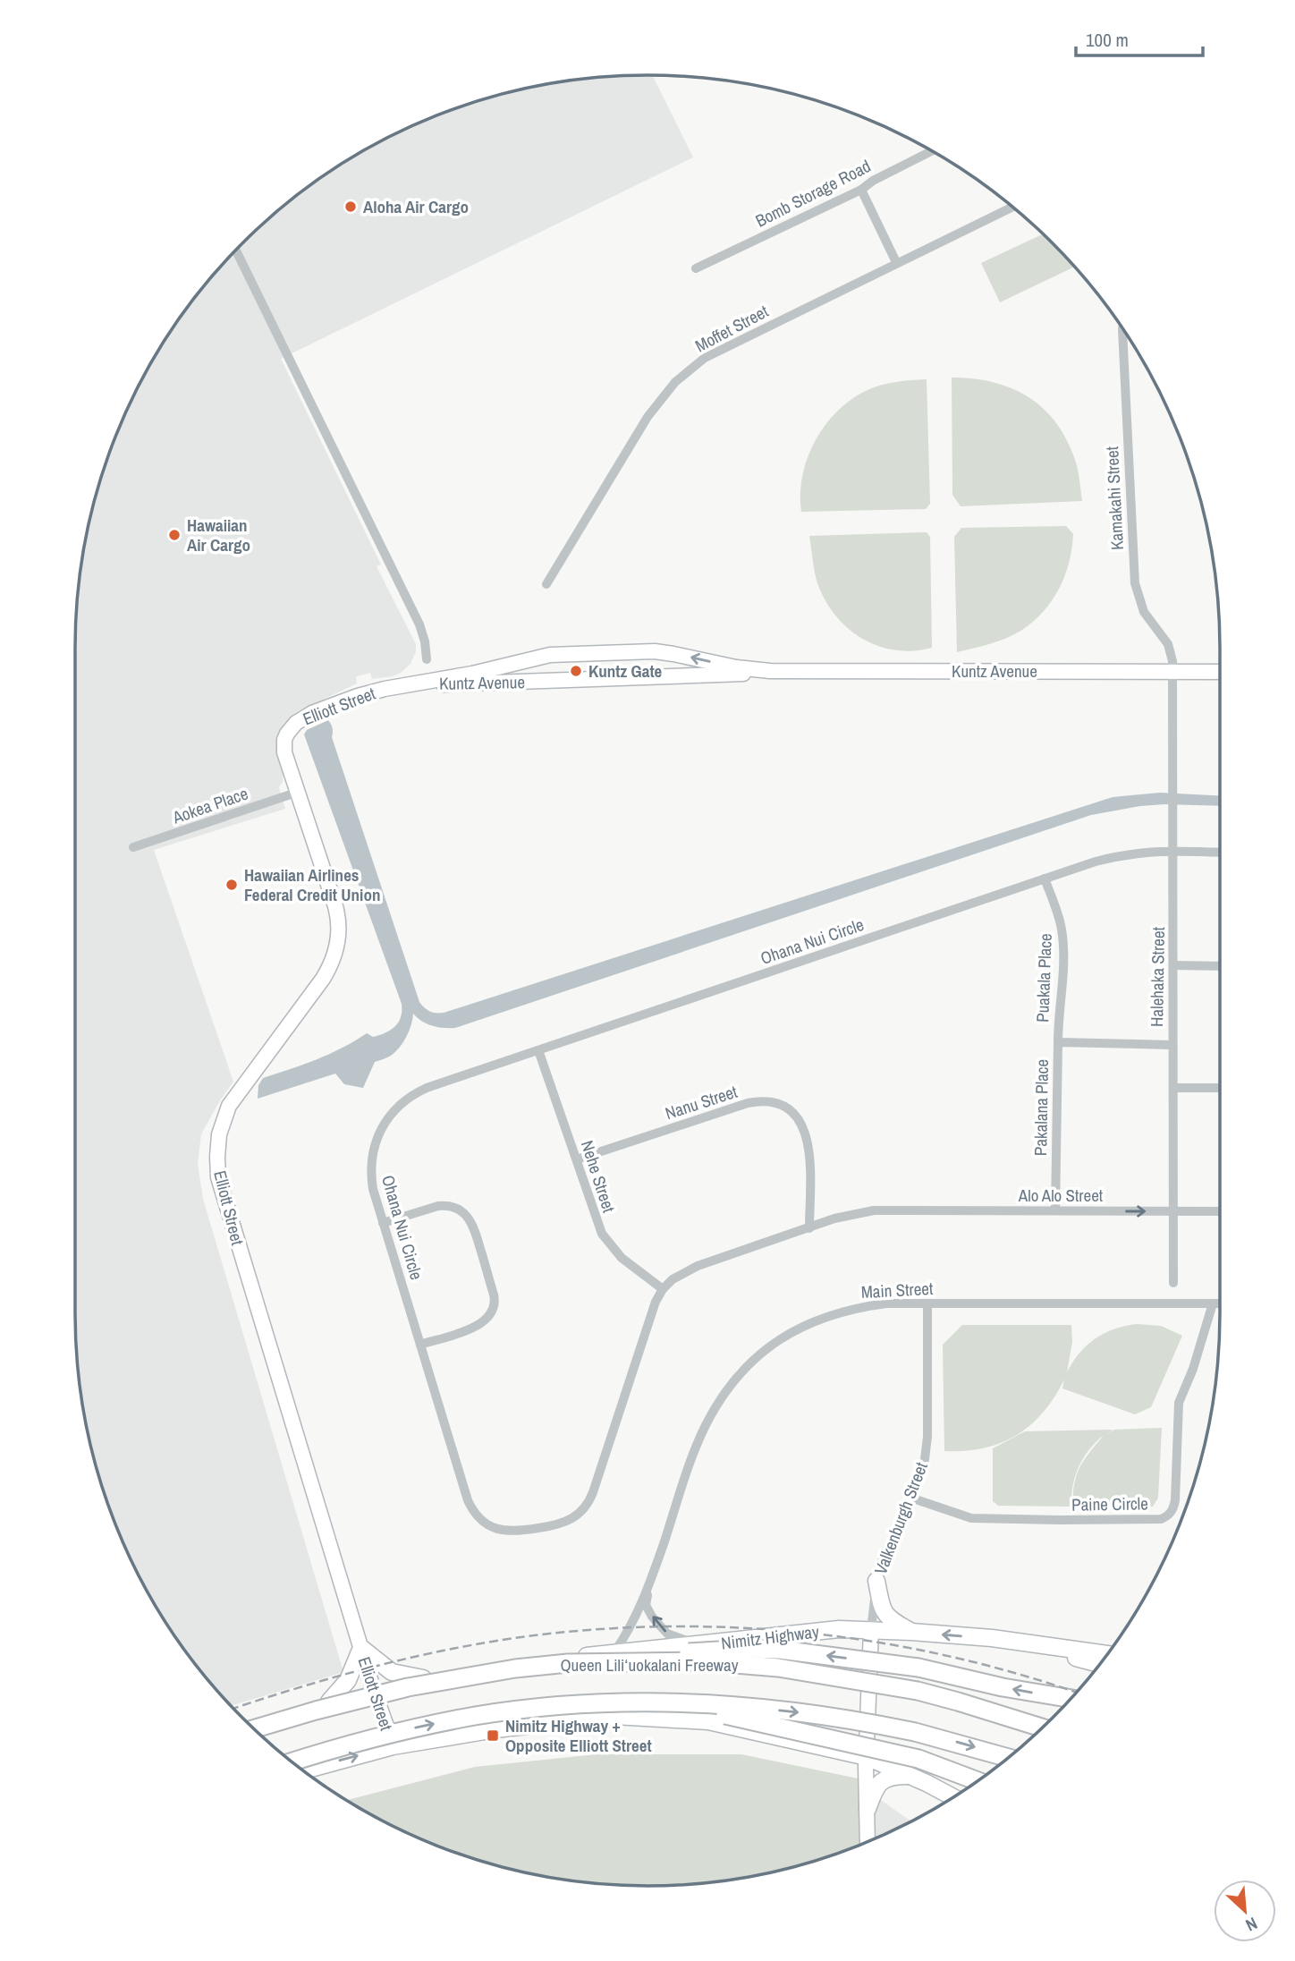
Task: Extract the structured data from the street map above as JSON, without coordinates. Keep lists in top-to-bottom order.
{
  "streets": {
    "highway": ["Queen Liliʻuokalani Freeway"],
    "main road": ["Nimitz Highway"],
    "street": [
      "Bomb Storage Road",
      "Moffet Street",
      "Kamakahi Street",
      "Kuntz Avenue",
      "Elliott Street",
      "Aokea Place",
      "Ohana Nui Circle",
      "Halehaka Street",
      "Puakala Place",
      "Nanu Street",
      "Pakalana Place",
      "Nehe Street",
      "Alo Alo Street",
      "Main Street",
      "Paine Circle",
      "Valkenburgh Street"
    ]
  },
  "crossings": [
    ["Kamakahi Street", "Kuntz Avenue"],
    ["Kamakahi Street", "Halehaka Street"],
    ["Kuntz Avenue", "Elliott Street"],
    ["Kuntz Avenue", "Halehaka Street"],
    ["Elliott Street", "Aokea Place"],
    ["Elliott Street", "Nimitz Highway"],
    ["Ohana Nui Circle", "Halehaka Street"],
    ["Ohana Nui Circle", "Puakala Place"],
    ["Ohana Nui Circle", "Nanu Street"],
    ["Ohana Nui Circle", "Nehe Street"],
    ["Ohana Nui Circle", "Alo Alo Street"],
    ["Halehaka Street", "Pakalana Place"],
    ["Halehaka Street", "Alo Alo Street"],
    ["Puakala Place", "Pakalana Place"],
    ["Nanu Street", "Nehe Street"],
    ["Pakalana Place", "Alo Alo Street"],
    ["Main Street", "Paine Circle"],
    ["Main Street", "Valkenburgh Street"],
    ["Main Street", "Nimitz Highway"],
    ["Paine Circle", "Valkenburgh Street"],
    ["Valkenburgh Street", "Nimitz Highway"]
  ],
  "one_way": ["Alo Alo Street"],
  "places": {
    "other": [
      "Aloha Air Cargo",
      "Hawaiian Air Cargo",
      "Kuntz Gate",
      "Hawaiian Airlines Federal Credit Union"
    ],
    "transit": ["Nimitz Highway + Opposite Elliott Street"]
  },
  "scale_bar": "100 m",
  "north": "bottom right"
}
